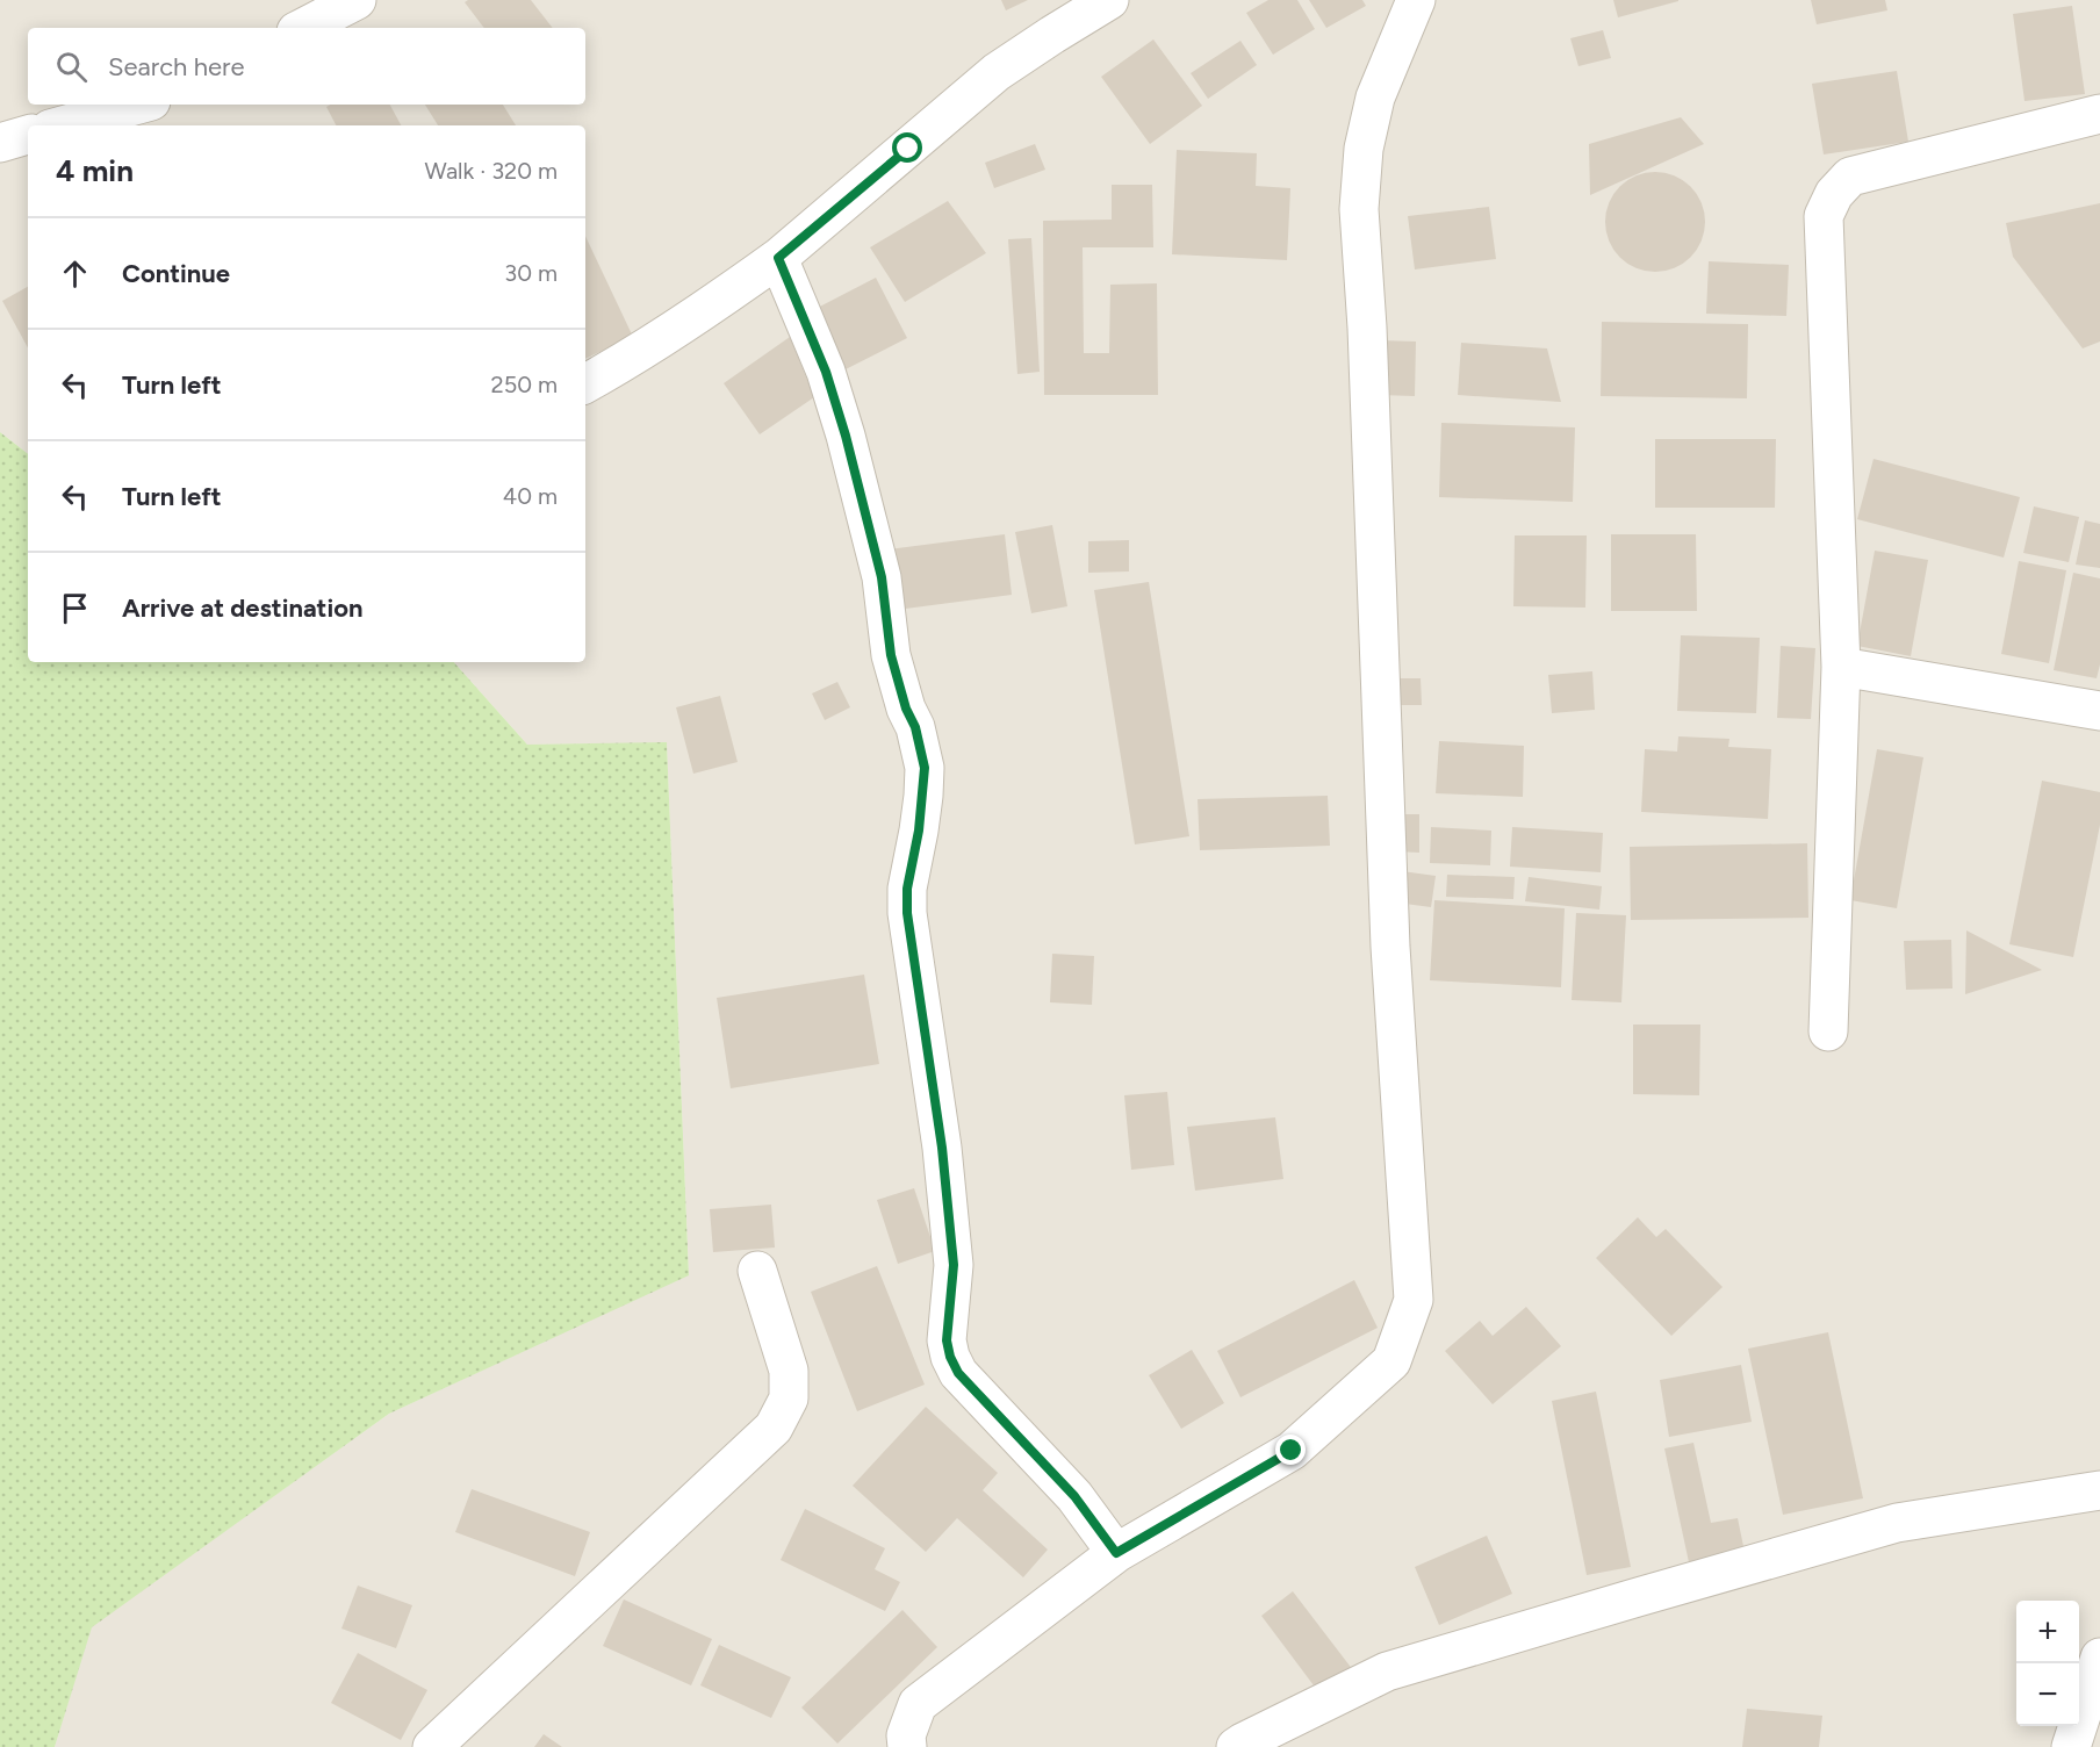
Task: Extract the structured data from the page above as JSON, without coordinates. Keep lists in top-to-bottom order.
{
  "page": {
    "search": "Search here",
    "heading": ["4 min", "Walk · 320 m"],
    "list": [
      ["Continue", "30 m"],
      ["Turn left", "250 m"],
      ["Turn left", "40 m"],
      "Arrive at destination"
    ],
    "map_buttons": ["+", "−"]
  }
}
